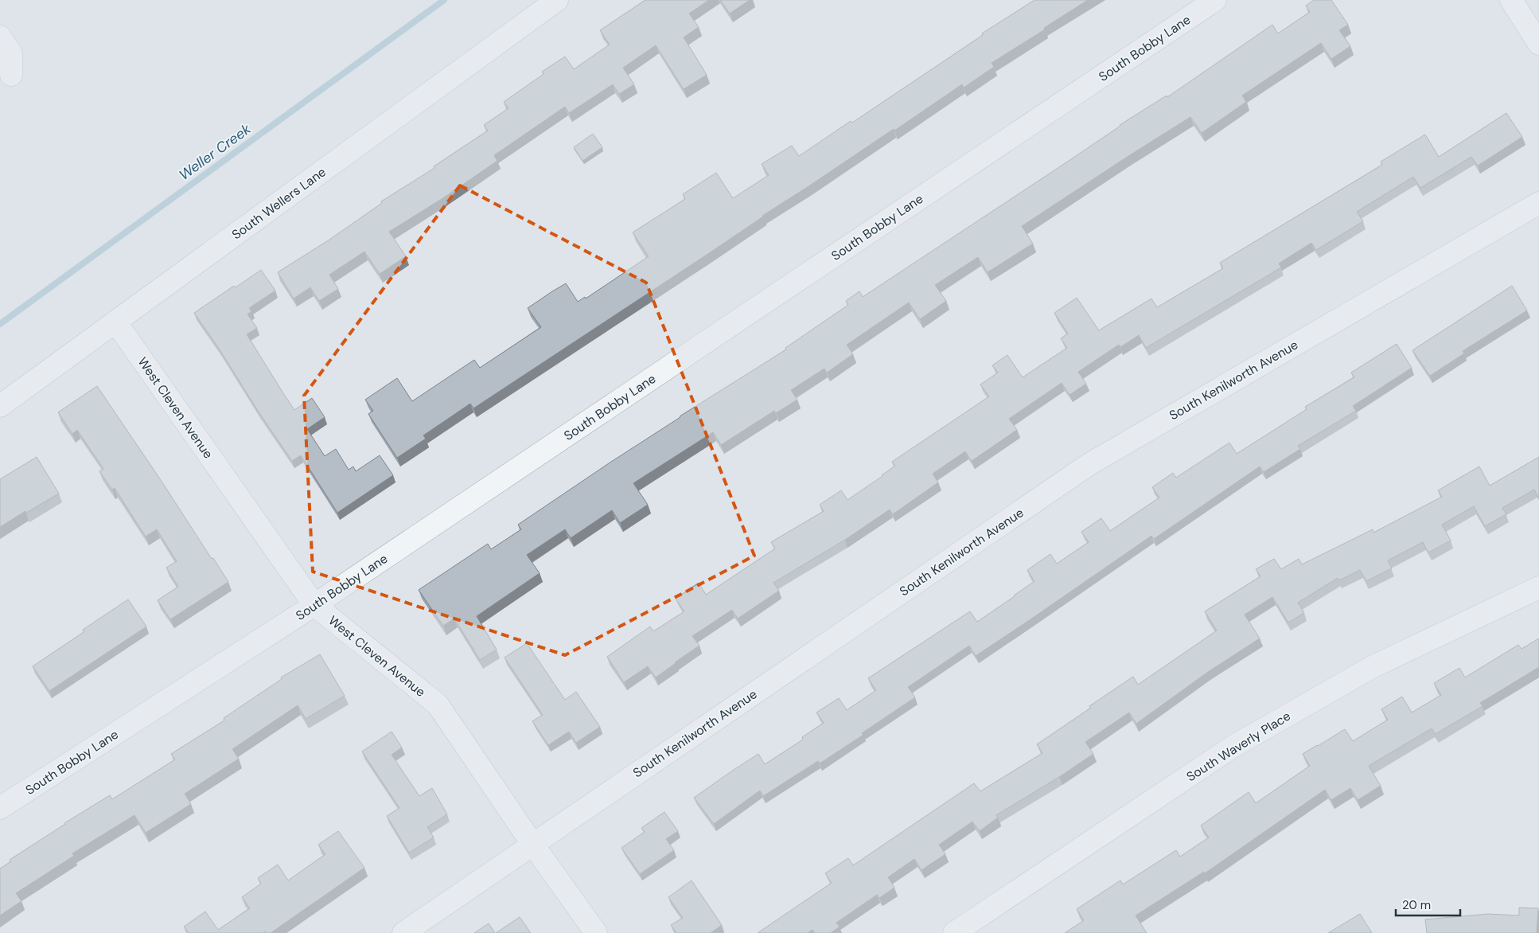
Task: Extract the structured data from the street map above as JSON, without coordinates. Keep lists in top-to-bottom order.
{
  "streets": {
    "street": [
      "South Bobby Lane",
      "South Wellers Lane",
      "South Kenilworth Avenue",
      "West Cleven Avenue",
      "South Waverly Place"
    ]
  },
  "crossings": [
    ["South Bobby Lane", "West Cleven Avenue"],
    ["South Wellers Lane", "West Cleven Avenue"],
    ["South Kenilworth Avenue", "West Cleven Avenue"]
  ],
  "water": ["Weller Creek"],
  "scale_bar": "20 m"
}
